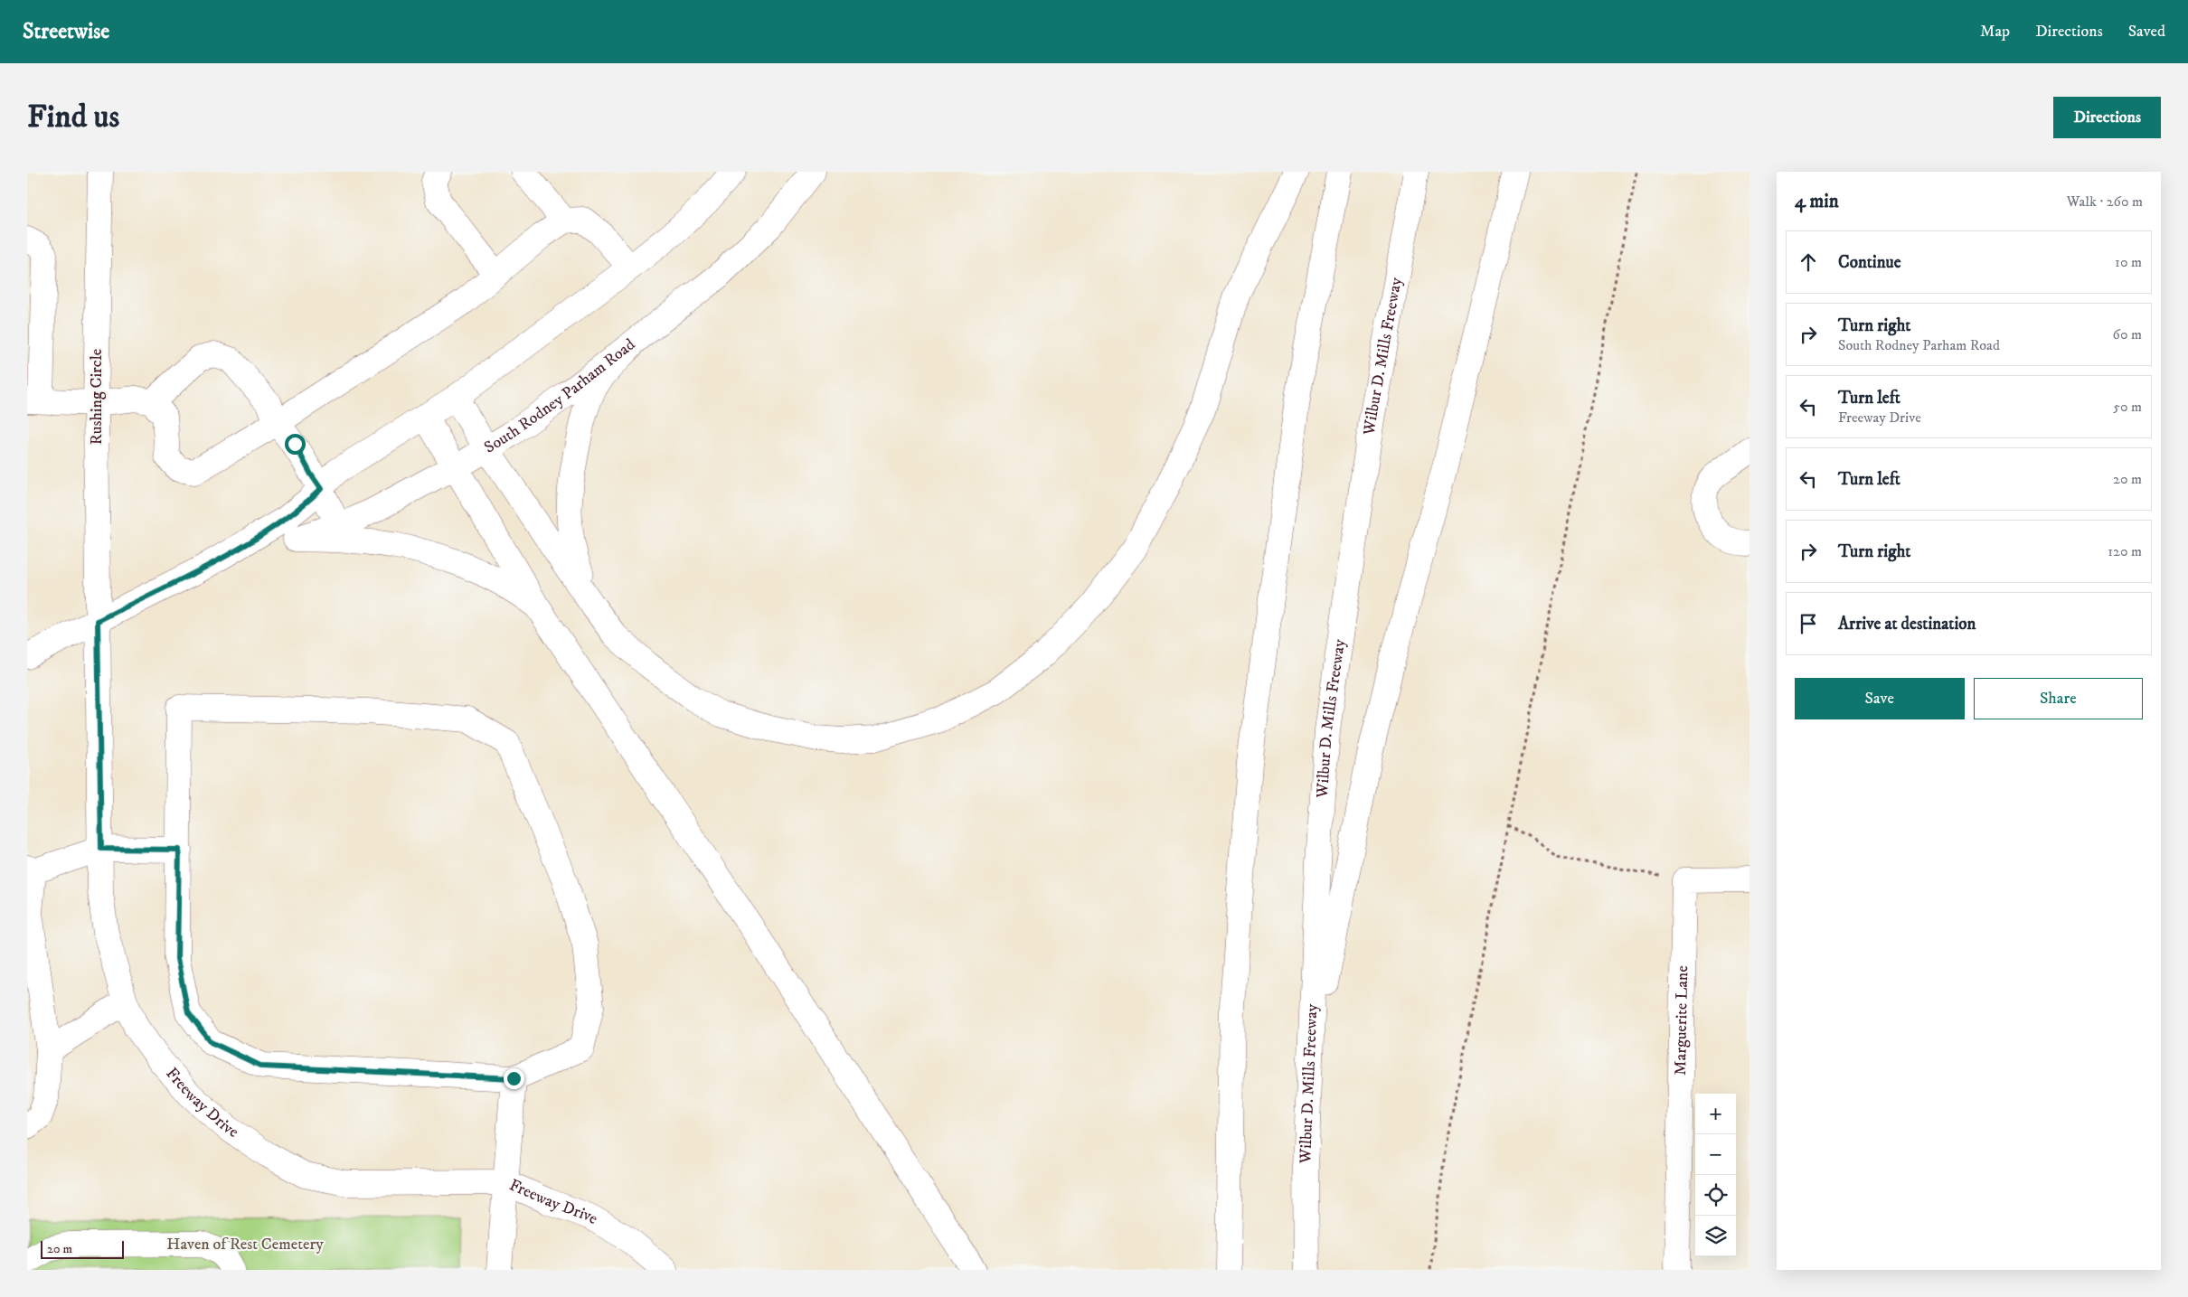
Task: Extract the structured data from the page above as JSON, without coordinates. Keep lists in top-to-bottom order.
{
  "streets": {
    "main road": [
      "Wilbur D. Mills Freeway",
      "South Rodney Parham Road",
      "Rushing Circle",
      "Marguerite Lane",
      "Freeway Drive"
    ]
  },
  "crossings": [
    ["Rushing Circle", "Freeway Drive"]
  ],
  "parks": ["Haven of Rest Cemetery"],
  "scale_bar": "20 m",
  "page": {
    "header": "Streetwise",
    "nav": ["Map", "Directions", "Saved"],
    "buttons": [
      "Directions",
      ["Save", "Share"]
    ],
    "title": "Find us",
    "heading": ["4 min", "Walk · 260 m"],
    "list": [
      ["Continue", "10 m"],
      ["Turn right", "South Rodney Parham Road", "60 m"],
      ["Turn left", "Freeway Drive", "50 m"],
      ["Turn left", "20 m"],
      ["Turn right", "120 m"],
      "Arrive at destination"
    ],
    "map_buttons": ["+", "−"],
    "scale": "20 m"
  }
}
